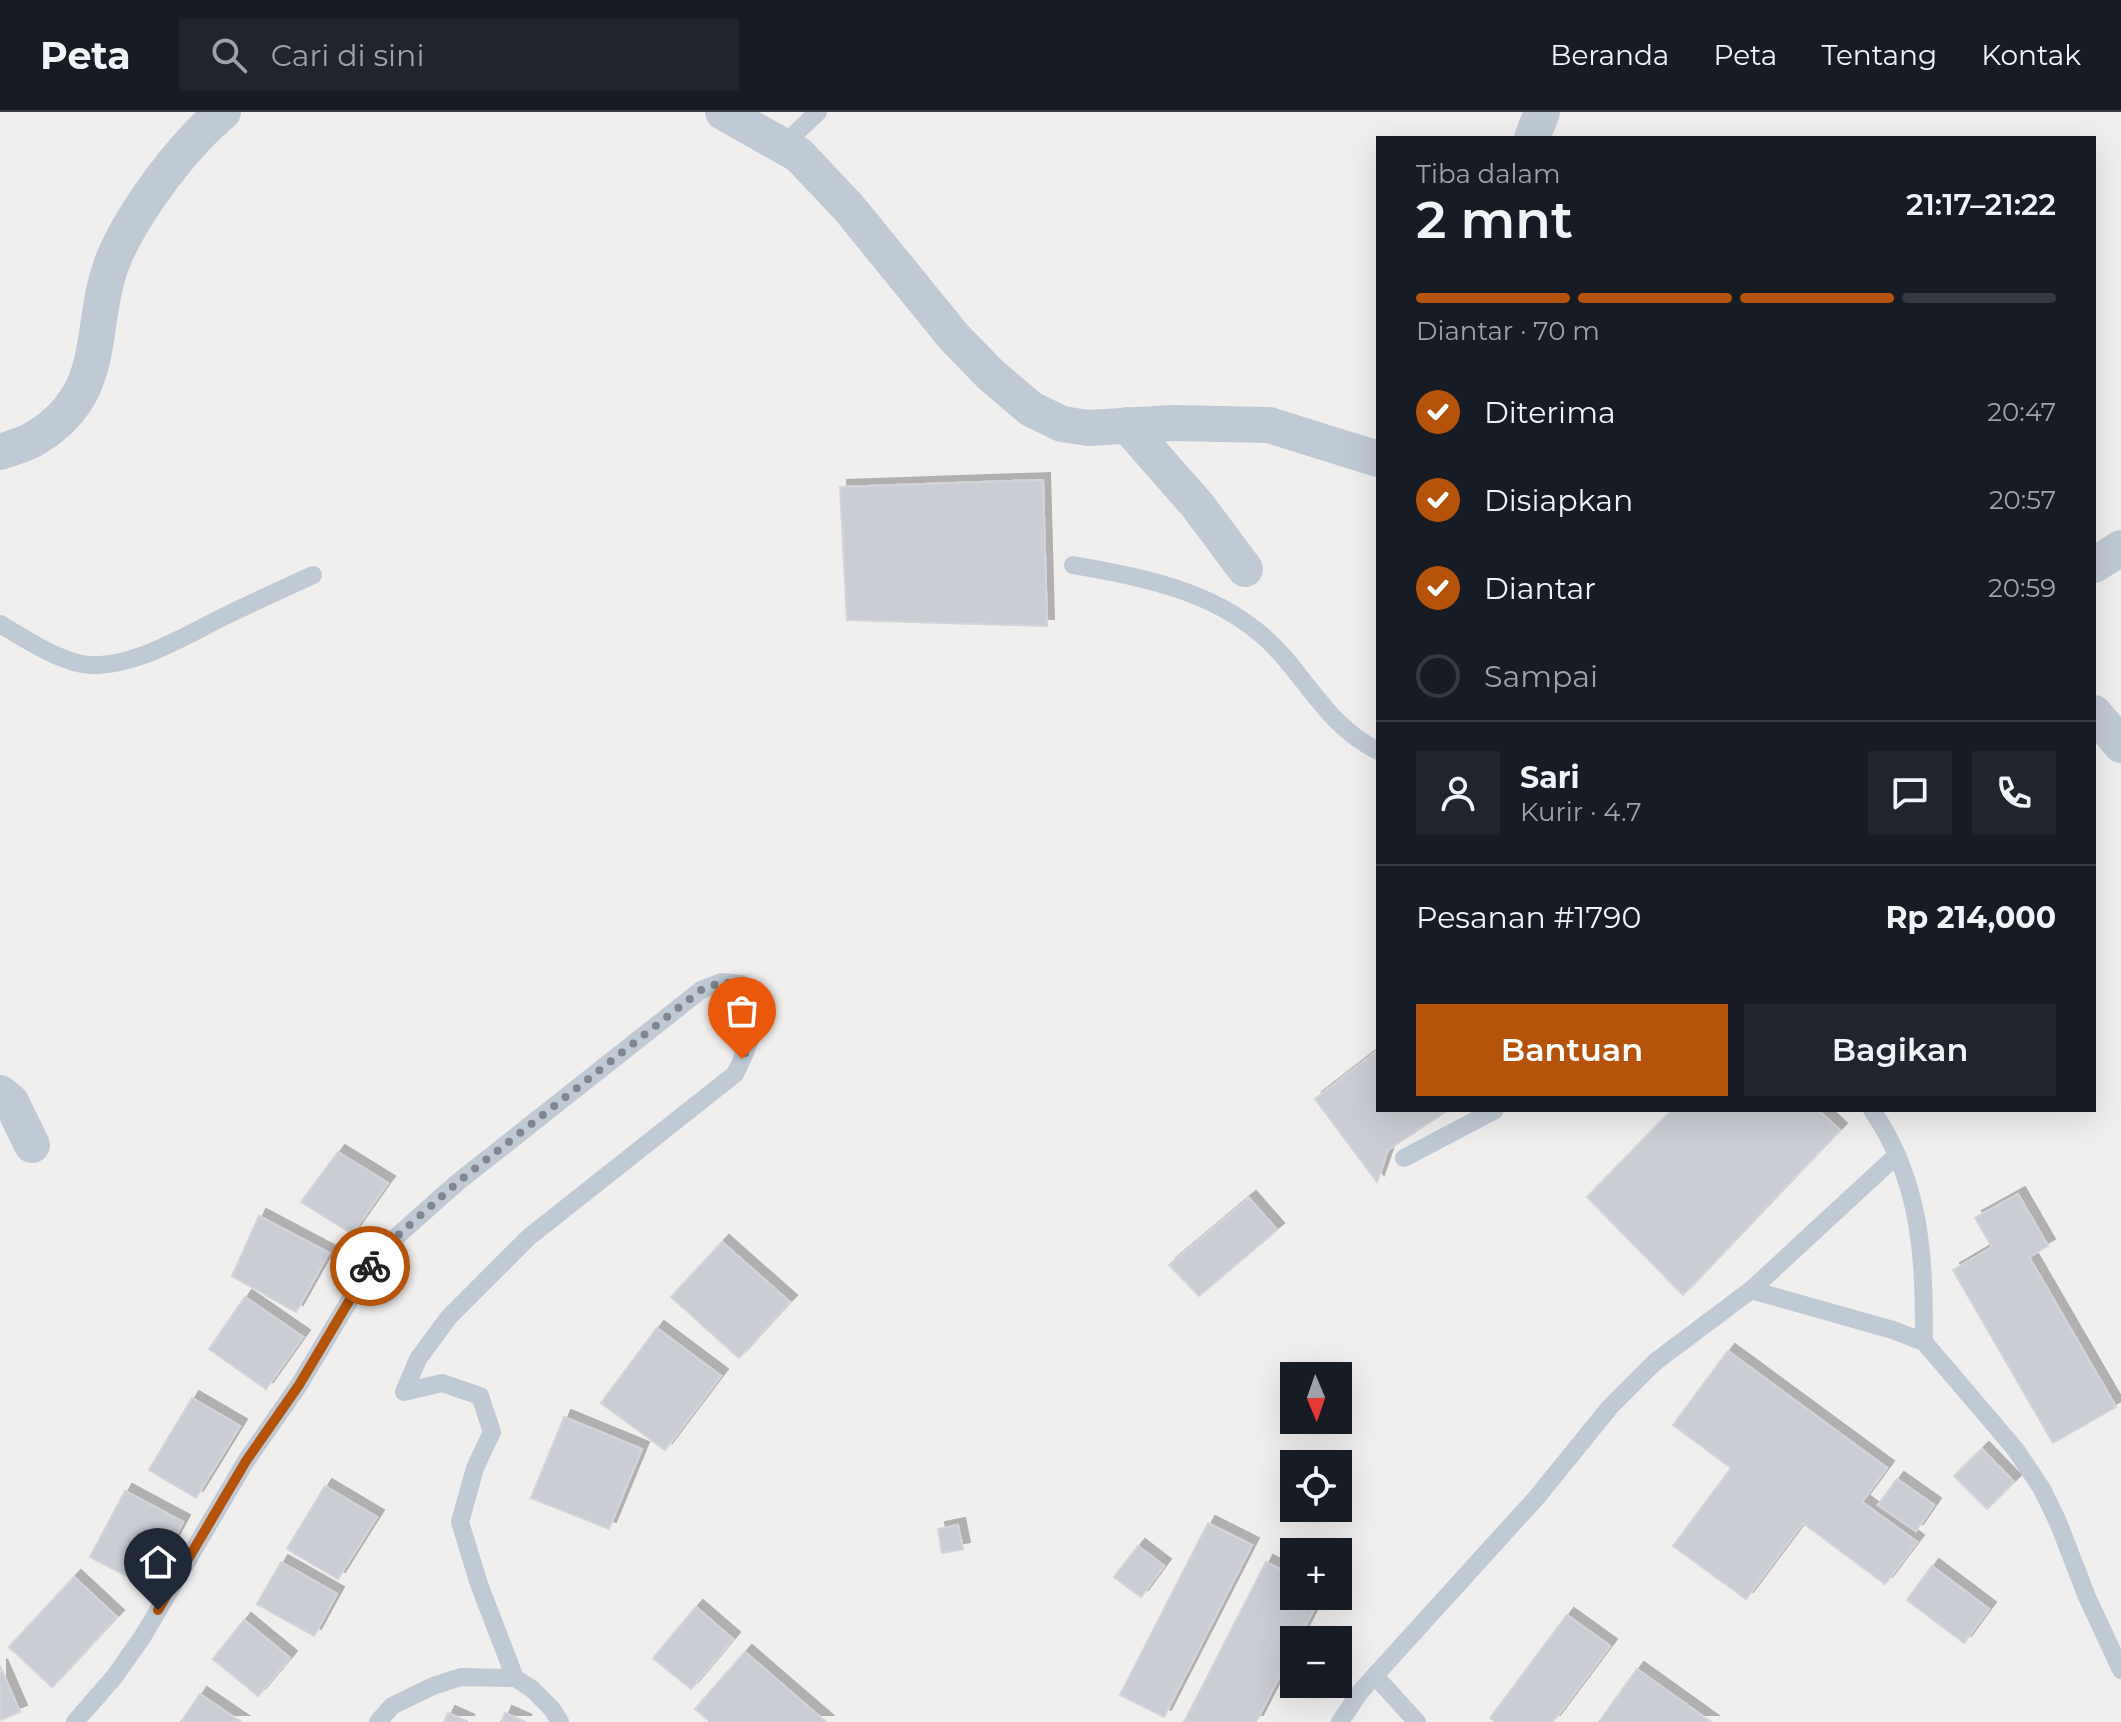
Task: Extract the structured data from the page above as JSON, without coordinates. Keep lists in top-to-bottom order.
{
  "north": "bottom",
  "page": {
    "header": "Peta",
    "search": "Cari di sini",
    "nav": [
      "Beranda",
      "Peta",
      "Tentang",
      "Kontak"
    ],
    "heading": ["2 mnt", "Tiba dalam", "21:17–21:22"],
    "panel": [
      "Sari",
      "Kurir · 4.7",
      "Pesanan #1790",
      "Rp 214,000"
    ],
    "bar": "Diantar · 70 m",
    "list": [
      ["Diterima", "20:47"],
      ["Disiapkan", "20:57"],
      ["Diantar", "20:59"],
      "Sampai"
    ],
    "buttons": ["Bantuan", "Bagikan"],
    "map_buttons": ["+", "−"]
  }
}
